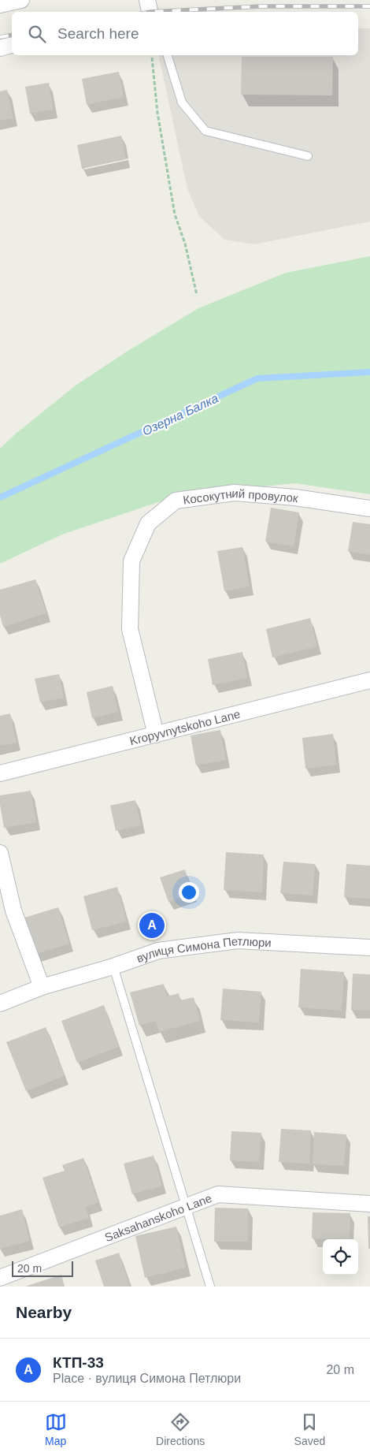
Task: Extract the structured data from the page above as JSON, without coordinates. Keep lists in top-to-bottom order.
{
  "streets": {
    "street": [
      "Косокутний провулок",
      "Kropyvnytskoho Lane",
      "вулиця Симона Петлюри",
      "Saksahanskoho Lane"
    ]
  },
  "crossings": [
    ["Косокутний провулок", "Kropyvnytskoho Lane"]
  ],
  "water": ["Озерна Балка"],
  "scale_bar": "20 m",
  "page": {
    "search": "Search here",
    "pins": "A",
    "scale": "20 m",
    "heading": "Nearby",
    "list": [
      {
        "mark": "A",
        "name": "КТП-33",
        "note": "Place · вулиця Симона Петлюри",
        "value": "20 m"
      }
    ],
    "nav": ["Map", "Directions", "Saved"]
  }
}
